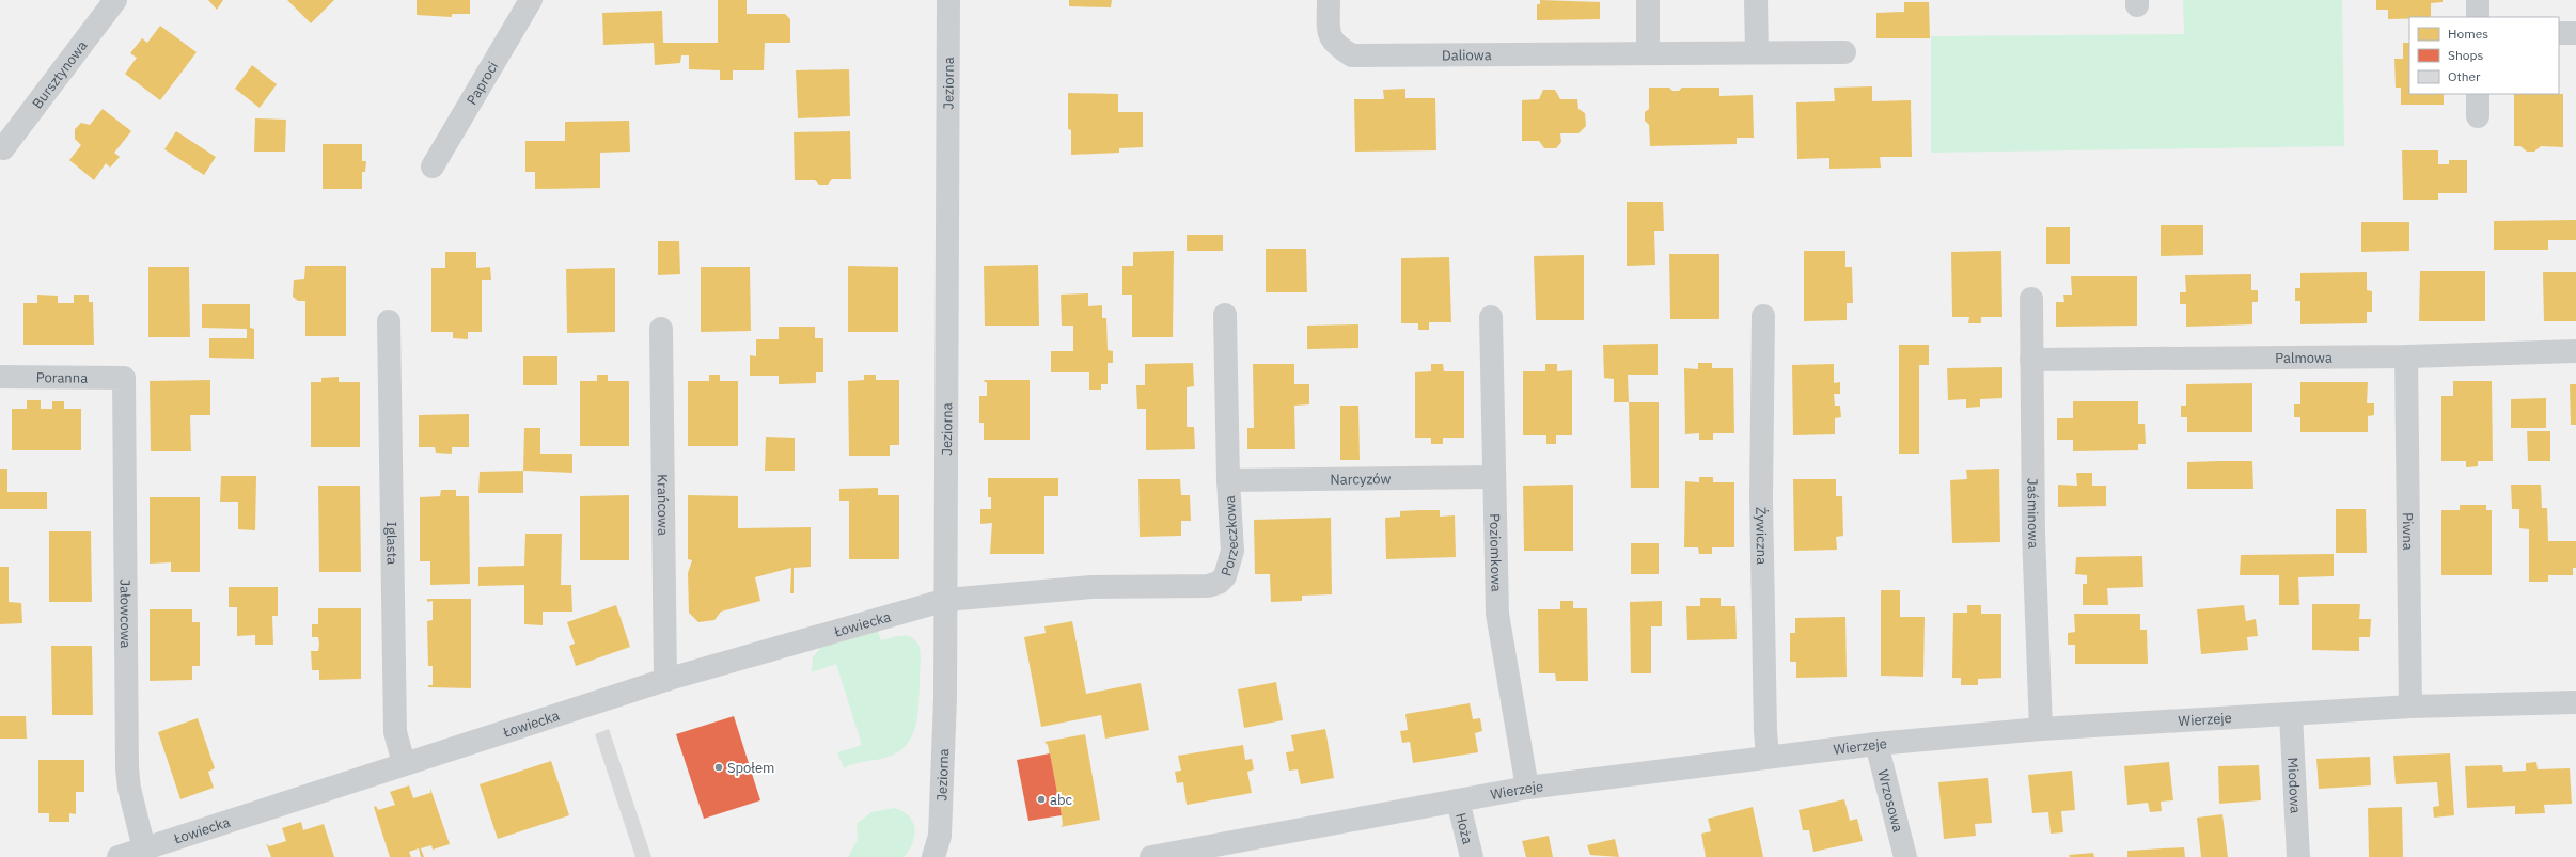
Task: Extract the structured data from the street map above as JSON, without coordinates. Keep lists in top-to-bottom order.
{
  "streets": {
    "street": [
      "Daliowa",
      "Bursztynowa",
      "Paproci",
      "Jeziorna",
      "Palmowa",
      "Poranna",
      "Narcyzów",
      "Krańcowa",
      "Jaśminowa",
      "Piwna",
      "Porzeczkowa",
      "Żywiczna",
      "Iglasta",
      "Poziomkowa",
      "Jałowcowa",
      "Łowiecka",
      "Wierzeje",
      "Miodowa",
      "Wrzosowa",
      "Hoża"
    ]
  },
  "crossings": [
    ["Jeziorna", "Porzeczkowa"],
    ["Jeziorna", "Łowiecka"],
    ["Palmowa", "Jaśminowa"],
    ["Palmowa", "Piwna"],
    ["Poranna", "Jałowcowa"],
    ["Narcyzów", "Porzeczkowa"],
    ["Narcyzów", "Poziomkowa"],
    ["Krańcowa", "Łowiecka"],
    ["Jaśminowa", "Wierzeje"],
    ["Piwna", "Wierzeje"],
    ["Porzeczkowa", "Łowiecka"],
    ["Żywiczna", "Wierzeje"],
    ["Iglasta", "Łowiecka"],
    ["Poziomkowa", "Wierzeje"],
    ["Jałowcowa", "Łowiecka"],
    ["Wierzeje", "Miodowa"],
    ["Wierzeje", "Wrzosowa"],
    ["Wierzeje", "Hoża"]
  ],
  "places": ["Społem", "abc"],
  "legend": ["Homes", "Shops", "Other"]
}
